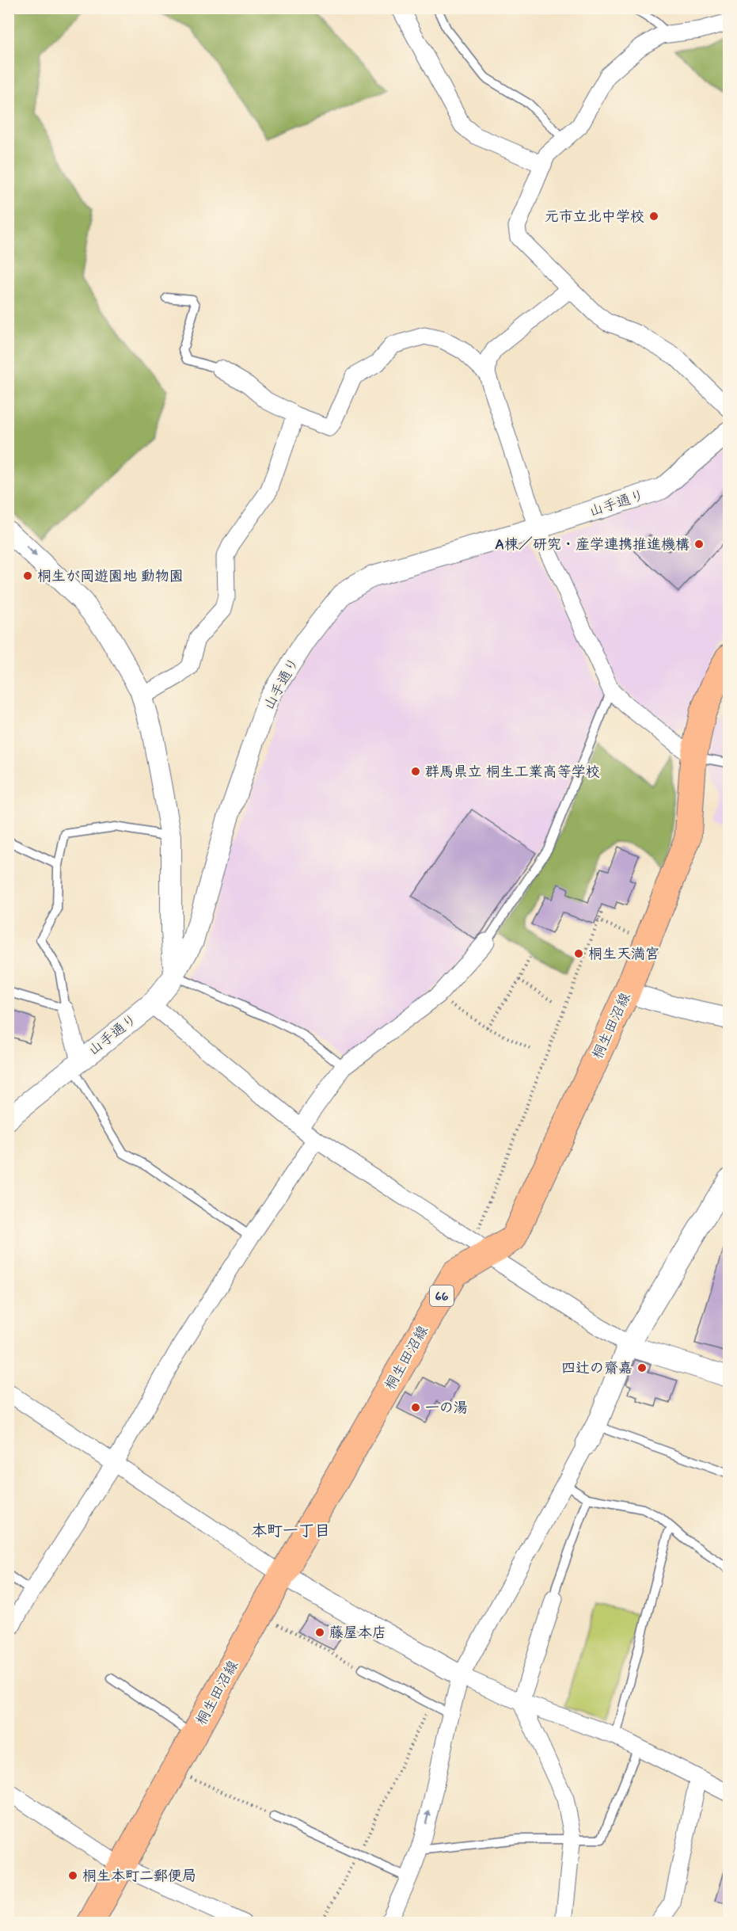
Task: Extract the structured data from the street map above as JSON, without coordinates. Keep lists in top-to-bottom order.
{
  "streets": {
    "main road": ["桐生田沼線", "66"],
    "street": ["山手通り"]
  },
  "districts": ["本町一丁目"],
  "places": [
    "元市立北中学校",
    "A棟／研究・産学連携推進機構",
    "桐生が岡遊園地 動物園",
    "群馬県立 桐生工業高等学校",
    "桐生天満宮",
    "四辻の齋嘉",
    "一の湯",
    "藤屋本店",
    "桐生本町二郵便局"
  ]
}
